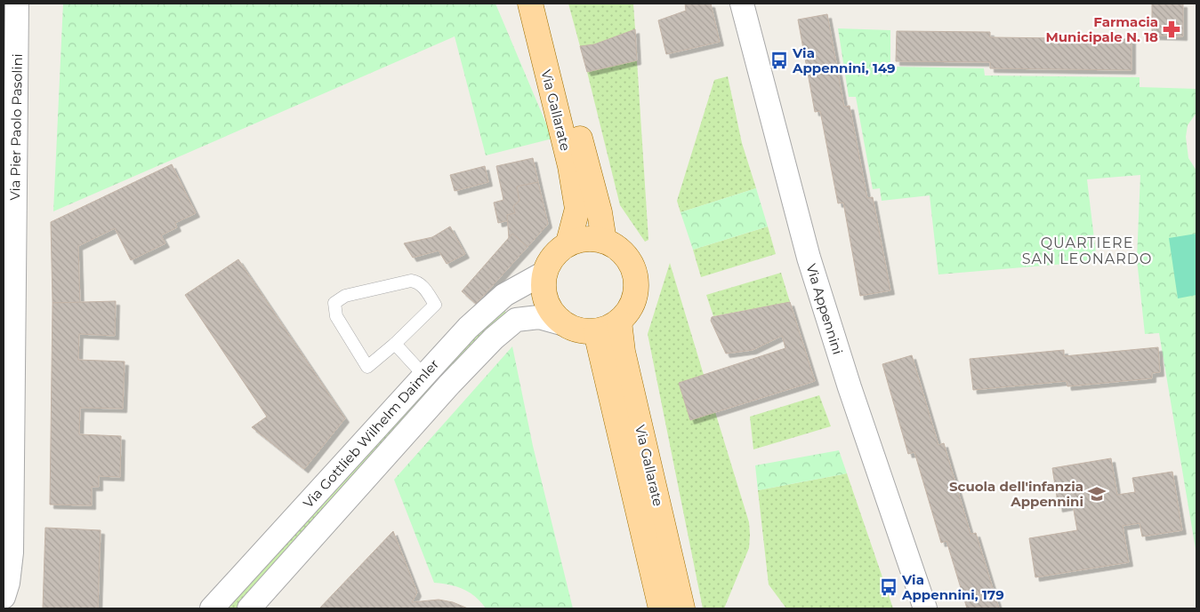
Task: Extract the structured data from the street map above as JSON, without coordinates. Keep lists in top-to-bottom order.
{
  "streets": {
    "main road": ["Via Gallarate"],
    "street": ["Via Pier Paolo Pasolini", "Via Appennini", "Via Gottlieb Wilhelm Daimler"]
  },
  "crossings": [
    ["Via Gallarate", "Via Gottlieb Wilhelm Daimler"]
  ],
  "districts": ["QUARTIERE SAN LEONARDO"],
  "places": {
    "pharmacy": ["Farmacia Municipale N. 18"],
    "bus stop": ["Via Appennini, 149", "Via Appennini, 179"],
    "school or university": ["Scuola dell'infanzia Appennini"]
  }
}
